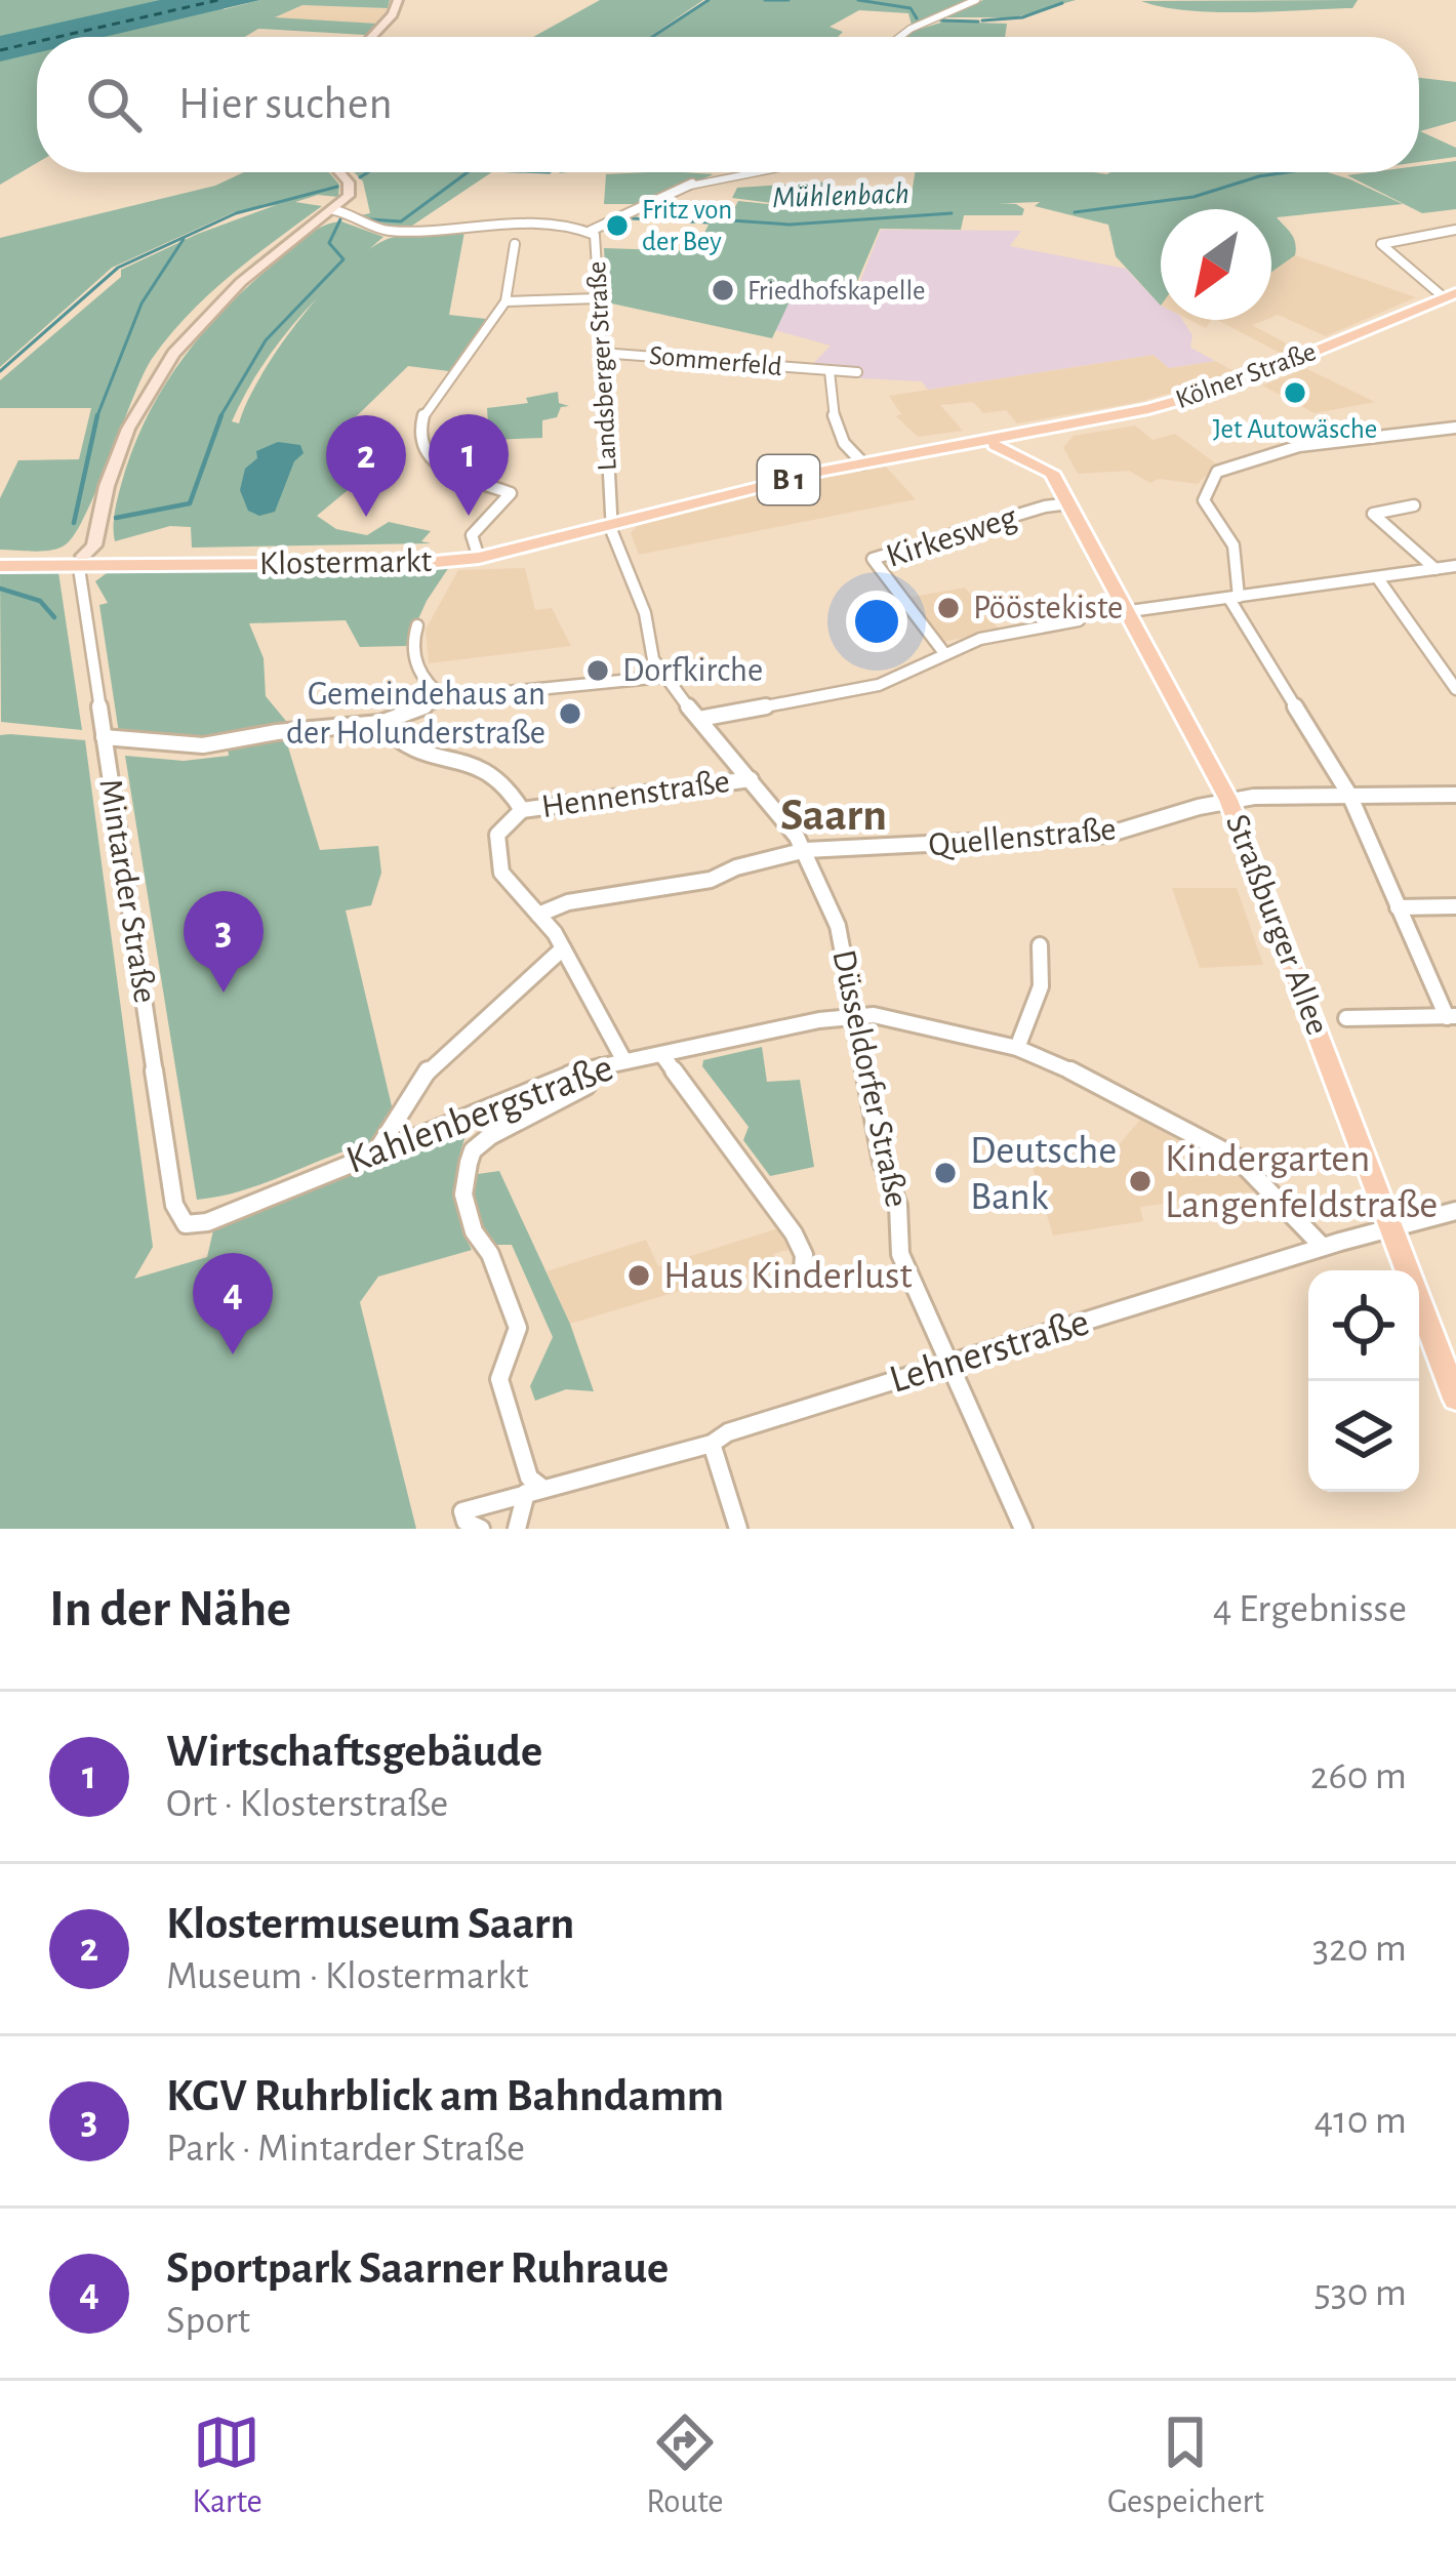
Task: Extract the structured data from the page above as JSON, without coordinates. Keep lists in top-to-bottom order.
{
  "streets": {
    "main road": [
      "Kölner Straße",
      "B 1",
      "Klostermarkt",
      "Mintarder Straße",
      "Straßburger Allee"
    ],
    "street": [
      "Sommerfeld",
      "Landsberger Straße",
      "Kirkesweg",
      "Hennenstraße",
      "Quellenstraße",
      "Düsseldorfer Straße",
      "Kahlenbergstraße",
      "Lehnerstraße"
    ]
  },
  "crossings": [
    ["Sommerfeld", "Landsberger Straße"],
    ["Sommerfeld", "Kölner Straße"],
    ["Landsberger Straße", "Kölner Straße"],
    ["Landsberger Straße", "Klostermarkt"],
    ["Landsberger Straße", "Mintarder Straße"],
    ["Landsberger Straße", "Düsseldorfer Straße"],
    ["Kölner Straße", "Klostermarkt"],
    ["Kölner Straße", "Straßburger Allee"],
    ["Kölner Straße", "Düsseldorfer Straße"],
    ["B 1", "Klostermarkt"],
    ["B 1", "Mintarder Straße"],
    ["Kirkesweg", "Straßburger Allee"],
    ["Klostermarkt", "Mintarder Straße"],
    ["Klostermarkt", "Düsseldorfer Straße"],
    ["Hennenstraße", "Düsseldorfer Straße"],
    ["Quellenstraße", "Straßburger Allee"],
    ["Quellenstraße", "Düsseldorfer Straße"],
    ["Mintarder Straße", "Kahlenbergstraße"],
    ["Straßburger Allee", "Lehnerstraße"],
    ["Düsseldorfer Straße", "Kahlenbergstraße"],
    ["Düsseldorfer Straße", "Lehnerstraße"]
  ],
  "districts": ["Saarn"],
  "water": ["Mühlenbach"],
  "places": [
    "Fritz von der Bey",
    "Friedhofskapelle",
    "Jet Autowäsche",
    "Pööstekiste",
    "Dorfkirche",
    "Gemeindehaus an der Holunderstraße",
    "Deutsche Bank",
    "Kindergarten Langenfeldstraße",
    "Haus Kinderlust"
  ],
  "north": "bottom left",
  "page": {
    "search": "Hier suchen",
    "pins": [
      "1",
      "2",
      "3",
      "4"
    ],
    "heading": ["In der Nähe", "4 Ergebnisse"],
    "list": [
      {
        "mark": "1",
        "name": "Wirtschaftsgebäude",
        "note": "Ort · Klosterstraße",
        "value": "260 m"
      },
      {
        "mark": "2",
        "name": "Klostermuseum Saarn",
        "note": "Museum · Klostermarkt",
        "value": "320 m"
      },
      {
        "mark": "3",
        "name": "KGV Ruhrblick am Bahndamm",
        "note": "Park · Mintarder Straße",
        "value": "410 m"
      },
      {
        "mark": "4",
        "name": "Sportpark Saarner Ruhraue",
        "note": "Sport",
        "value": "530 m"
      }
    ],
    "nav": ["Karte", "Route", "Gespeichert"]
  }
}
